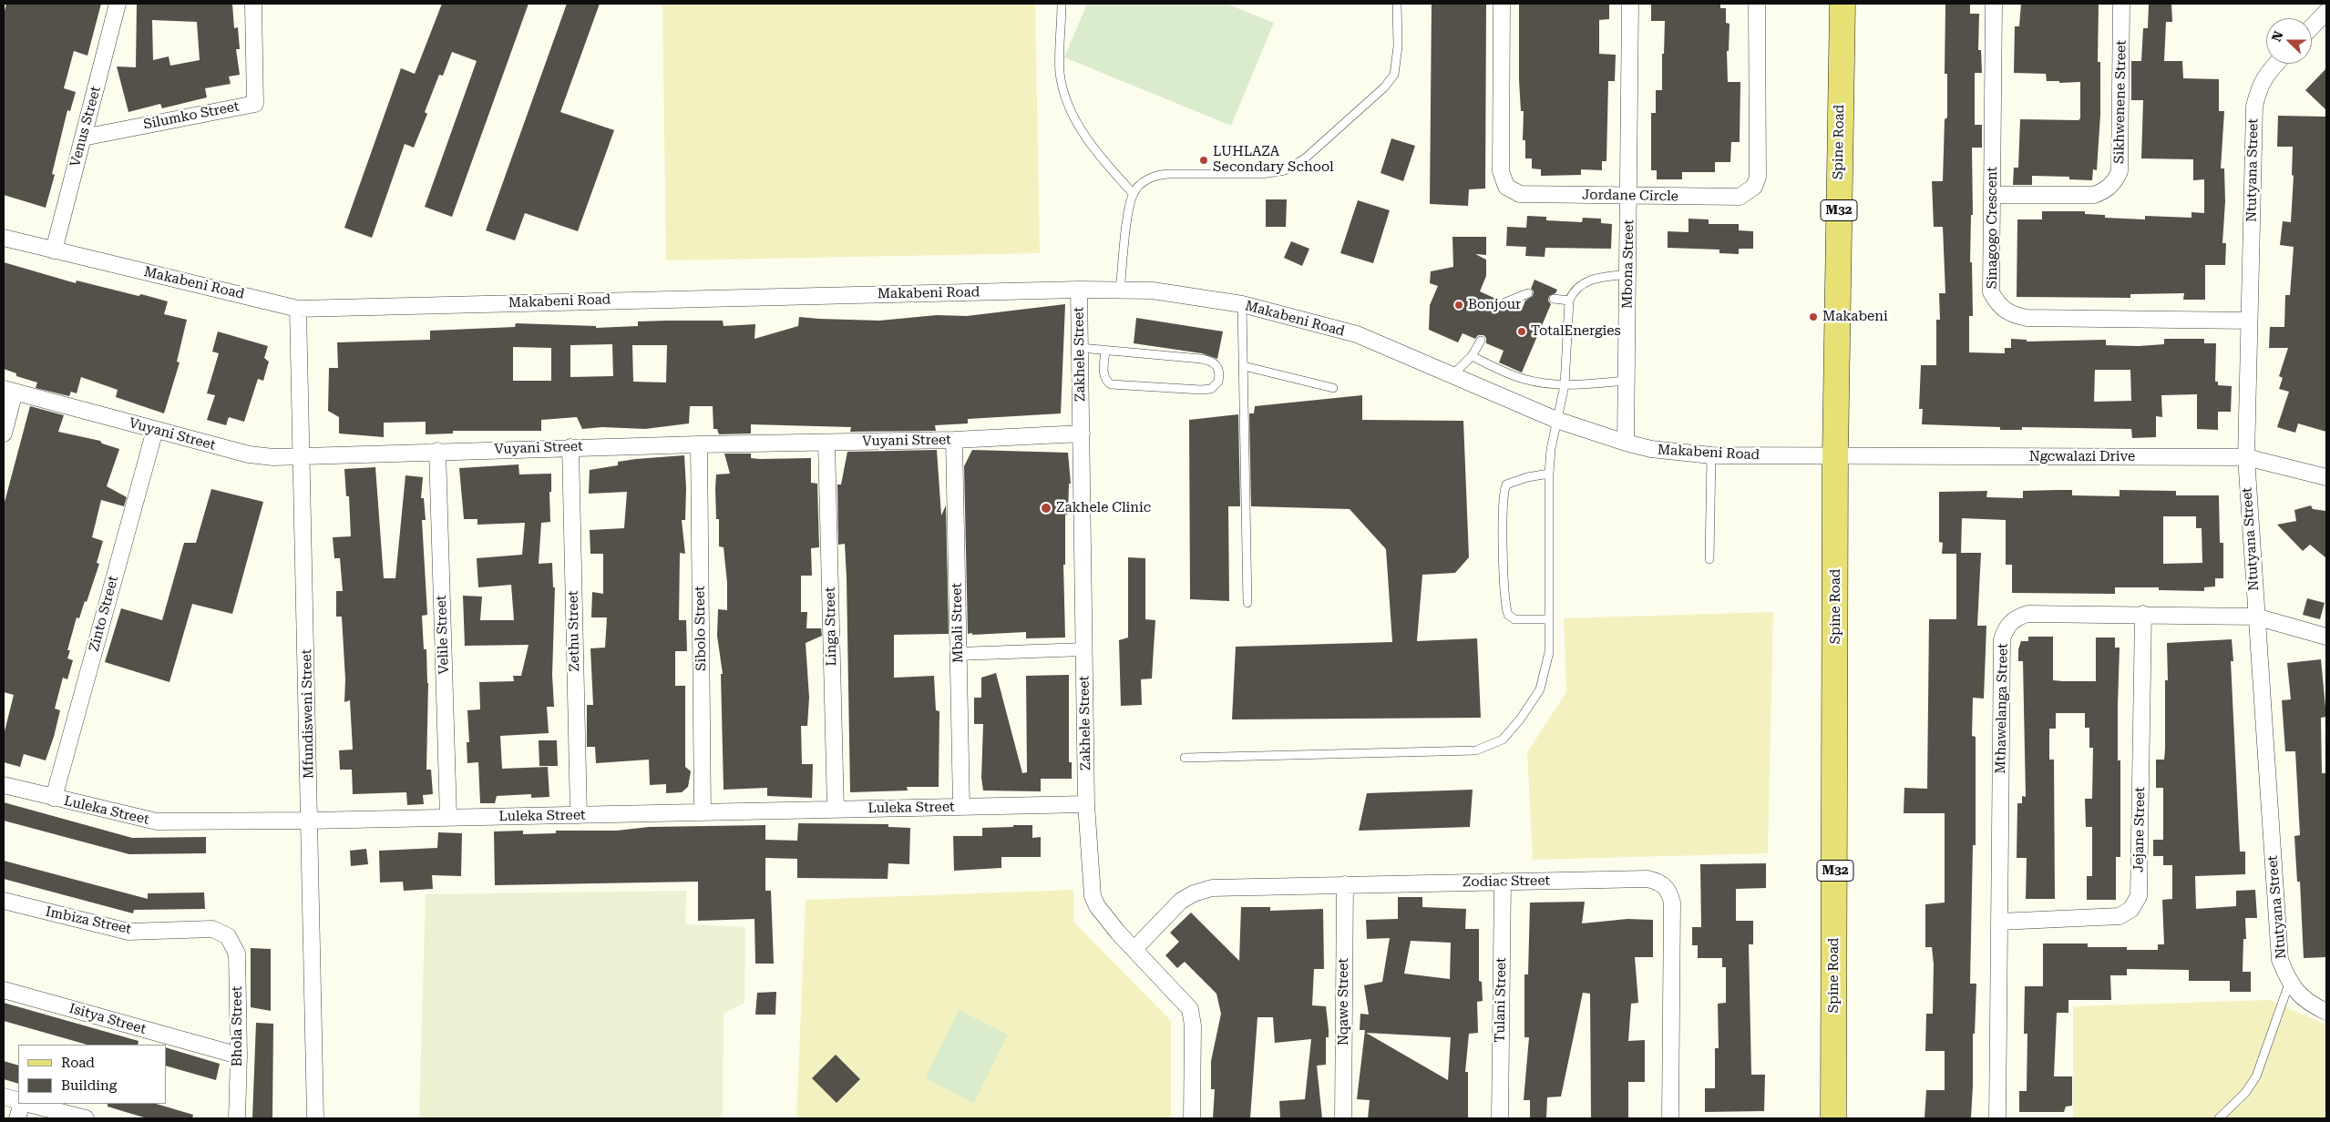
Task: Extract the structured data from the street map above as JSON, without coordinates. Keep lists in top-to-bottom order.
{
  "streets": {
    "main road": ["Spine Road", "M32"],
    "street": [
      "Sikhwenene Street",
      "Silumko Street",
      "Venus Street",
      "Ntutyana Street",
      "Jordane Circle",
      "Sinagogo Crescent",
      "Mbona Street",
      "Makabeni Road",
      "Zakhele Street",
      "Vuyani Street",
      "Ngcwalazi Drive",
      "Zinto Street",
      "Mbali Street",
      "Linga Street",
      "Sibolo Street",
      "Zethu Street",
      "Velile Street",
      "Mthawelanga Street",
      "Mfundisweni Street",
      "Luleka Street",
      "Jejane Street",
      "Zodiac Street",
      "Imbiza Street",
      "Tulani Street",
      "Nqawe Street",
      "Isitya Street",
      "Bhola Street"
    ]
  },
  "crossings": [
    ["Sikhwenene Street", "Sinagogo Crescent"],
    ["Silumko Street", "Venus Street"],
    ["Venus Street", "Makabeni Road"],
    ["Spine Road", "Makabeni Road"],
    ["Spine Road", "Ngcwalazi Drive"],
    ["Ntutyana Street", "Sinagogo Crescent"],
    ["Ntutyana Street", "Ngcwalazi Drive"],
    ["Ntutyana Street", "Mthawelanga Street"],
    ["Jordane Circle", "Mbona Street"],
    ["Mbona Street", "Makabeni Road"],
    ["Makabeni Road", "Zakhele Street"],
    ["Makabeni Road", "Ngcwalazi Drive"],
    ["Makabeni Road", "Mfundisweni Street"],
    ["Zakhele Street", "Vuyani Street"],
    ["Zakhele Street", "Luleka Street"],
    ["Zakhele Street", "Zodiac Street"],
    ["Vuyani Street", "Zinto Street"],
    ["Vuyani Street", "Mbali Street"],
    ["Vuyani Street", "Linga Street"],
    ["Vuyani Street", "Sibolo Street"],
    ["Vuyani Street", "Zethu Street"],
    ["Vuyani Street", "Velile Street"],
    ["Vuyani Street", "Mfundisweni Street"],
    ["Zinto Street", "Luleka Street"],
    ["Mbali Street", "Luleka Street"],
    ["Linga Street", "Luleka Street"],
    ["Sibolo Street", "Luleka Street"],
    ["Zethu Street", "Luleka Street"],
    ["Velile Street", "Luleka Street"],
    ["Mthawelanga Street", "Jejane Street"],
    ["Mfundisweni Street", "Luleka Street"],
    ["Zodiac Street", "Tulani Street"],
    ["Zodiac Street", "Nqawe Street"],
    ["Imbiza Street", "Bhola Street"],
    ["Isitya Street", "Bhola Street"]
  ],
  "places": [
    "LUHLAZA Secondary School",
    "Bonjour",
    "Makabeni",
    "TotalEnergies",
    "Zakhele Clinic"
  ],
  "legend": ["Road", "Building"],
  "north": "left"
}
